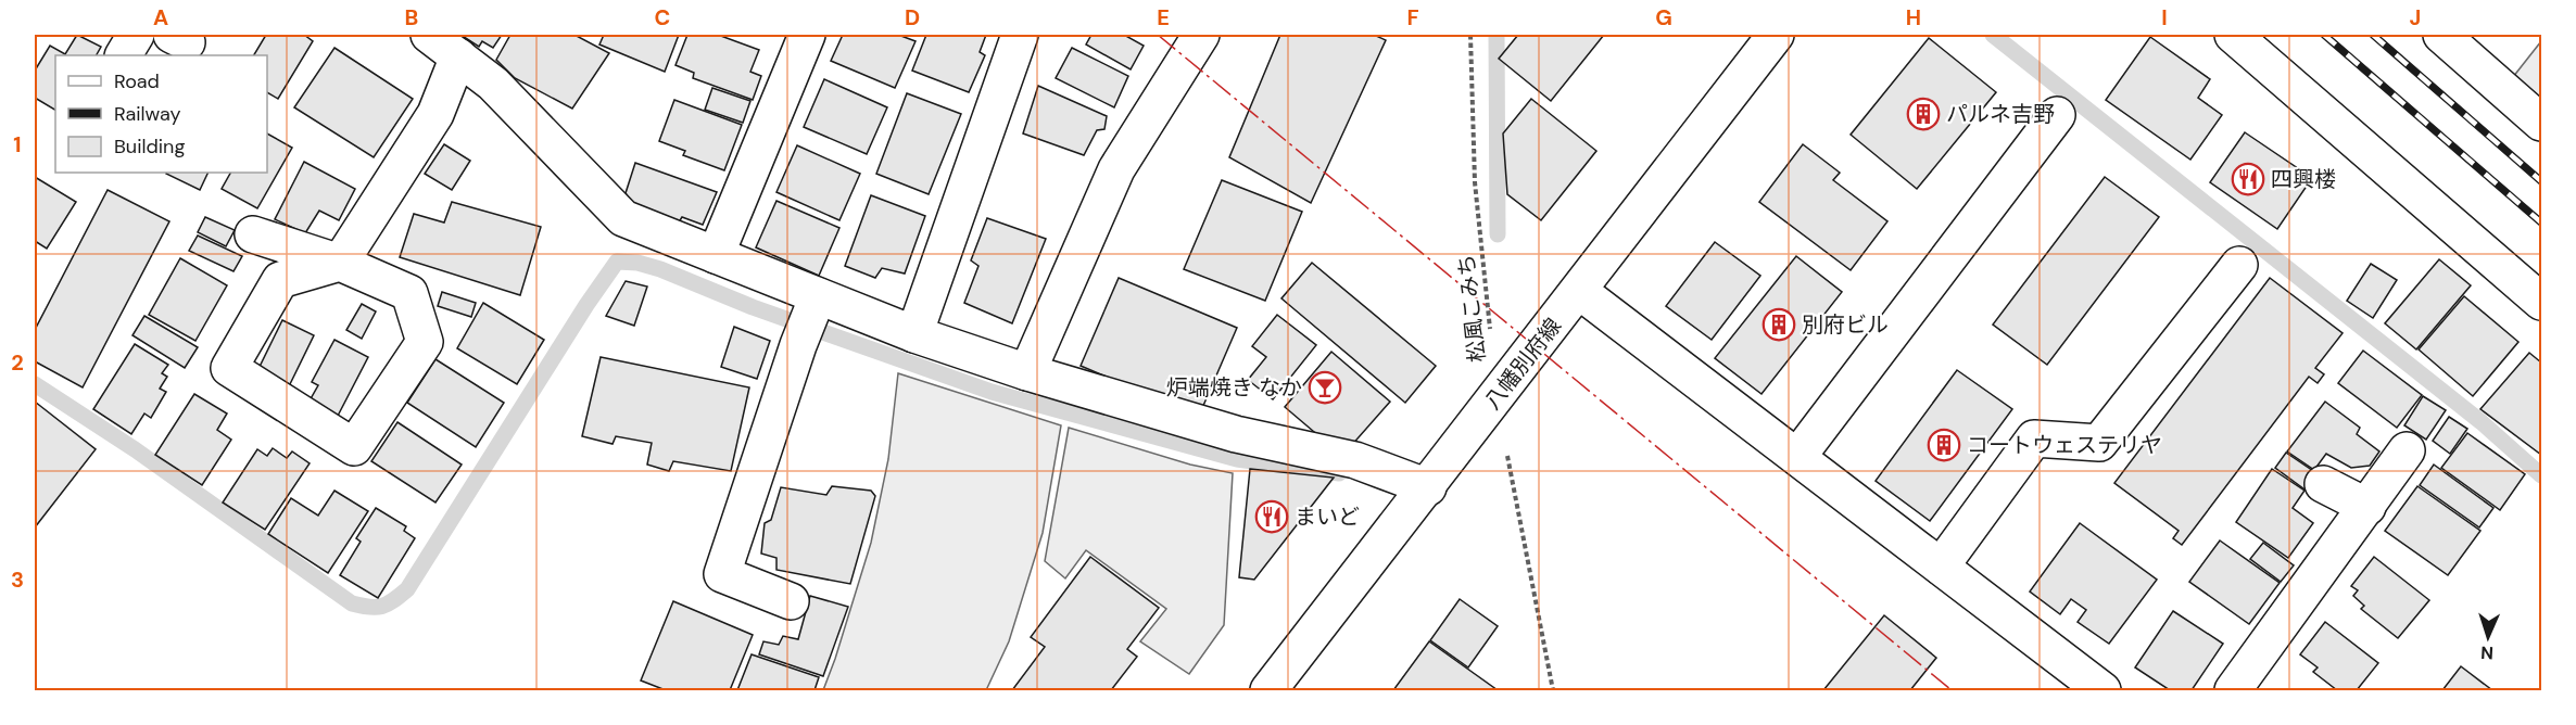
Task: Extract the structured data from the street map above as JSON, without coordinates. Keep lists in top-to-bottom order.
{
  "streets": {
    "street": ["八幡別府線"],
    "path": ["松風こみち"]
  },
  "crossings": [
    ["松風こみち", "八幡別府線"]
  ],
  "places": {
    "building": ["パルネ吉野", "別府ビル", "コートウェステリヤ"],
    "restaurant": ["四興楼", "まいど"],
    "bar": ["炉端焼き なか"]
  },
  "legend": ["Road", "Railway", "Building"],
  "north": "bottom",
  "grid": {
    "columns": [
      "A",
      "B",
      "C",
      "D",
      "E",
      "F",
      "G",
      "H",
      "I",
      "J"
    ],
    "rows": ["1", "2", "3"]
  }
}
